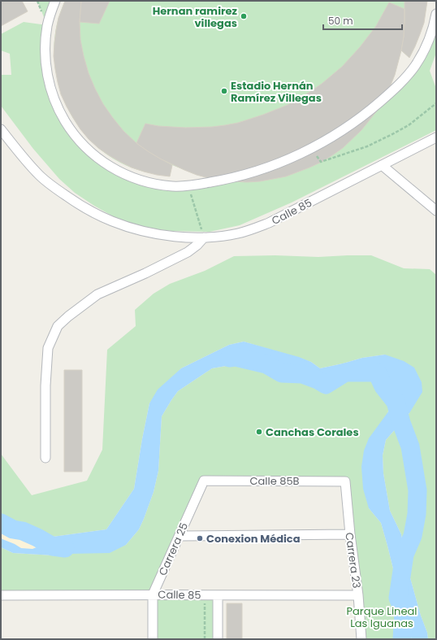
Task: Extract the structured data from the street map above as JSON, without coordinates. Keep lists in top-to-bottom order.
{
  "streets": {
    "street": [
      "Calle 85",
      "Calle 85B",
      "Carrera 25",
      "Carrera 23"
    ]
  },
  "crossings": [
    ["Calle 85", "Carrera 25"],
    ["Calle 85", "Carrera 23"],
    ["Calle 85B", "Carrera 25"],
    ["Calle 85B", "Carrera 23"]
  ],
  "parks": ["Parque Lineal Las Iguanas"],
  "places": [
    "Hernan ramirez villegas",
    "Estadio Hernán Ramírez Villegas",
    "Canchas Corales",
    "Conexion Médica"
  ],
  "scale_bar": "50 m"
}
